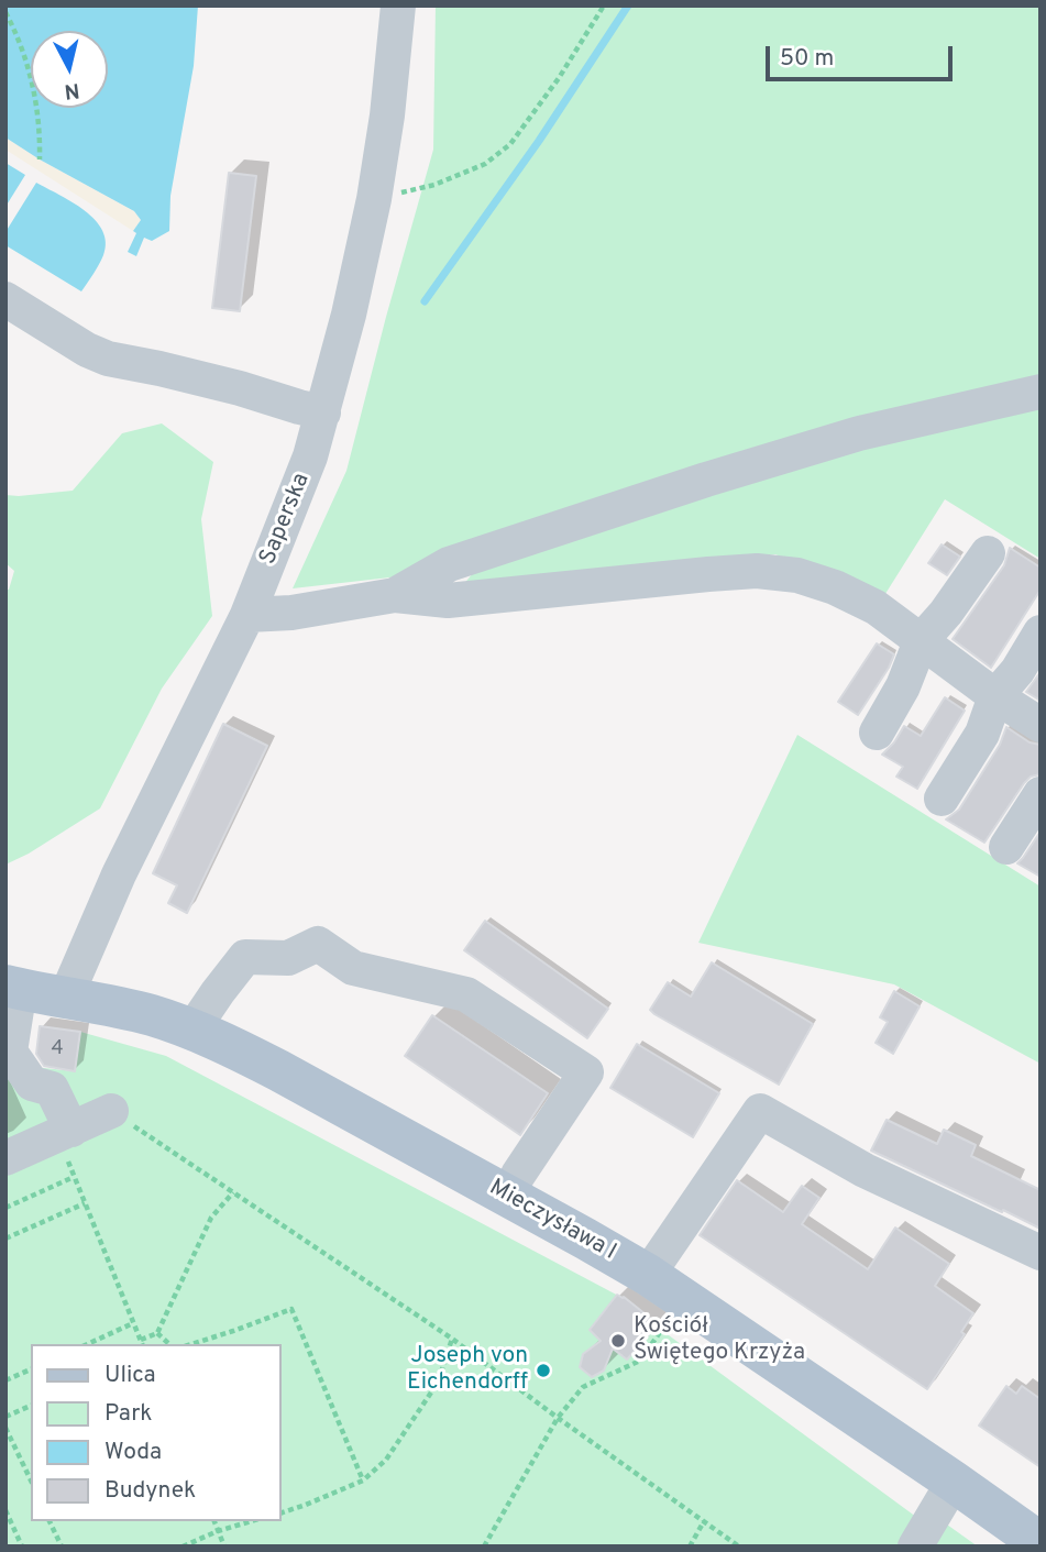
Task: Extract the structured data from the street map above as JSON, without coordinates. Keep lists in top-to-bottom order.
{
  "streets": {
    "main road": ["Mieczysława I"],
    "street": ["Saperska"]
  },
  "crossings": [
    ["Saperska", "Mieczysława I"]
  ],
  "places": ["Kościół Świętego Krzyża", "Joseph von Eichendorff"],
  "house_numbers": ["4"],
  "legend": [
    "Ulica",
    "Park",
    "Woda",
    "Budynek"
  ],
  "scale_bar": "50 m",
  "north": "bottom"
}
